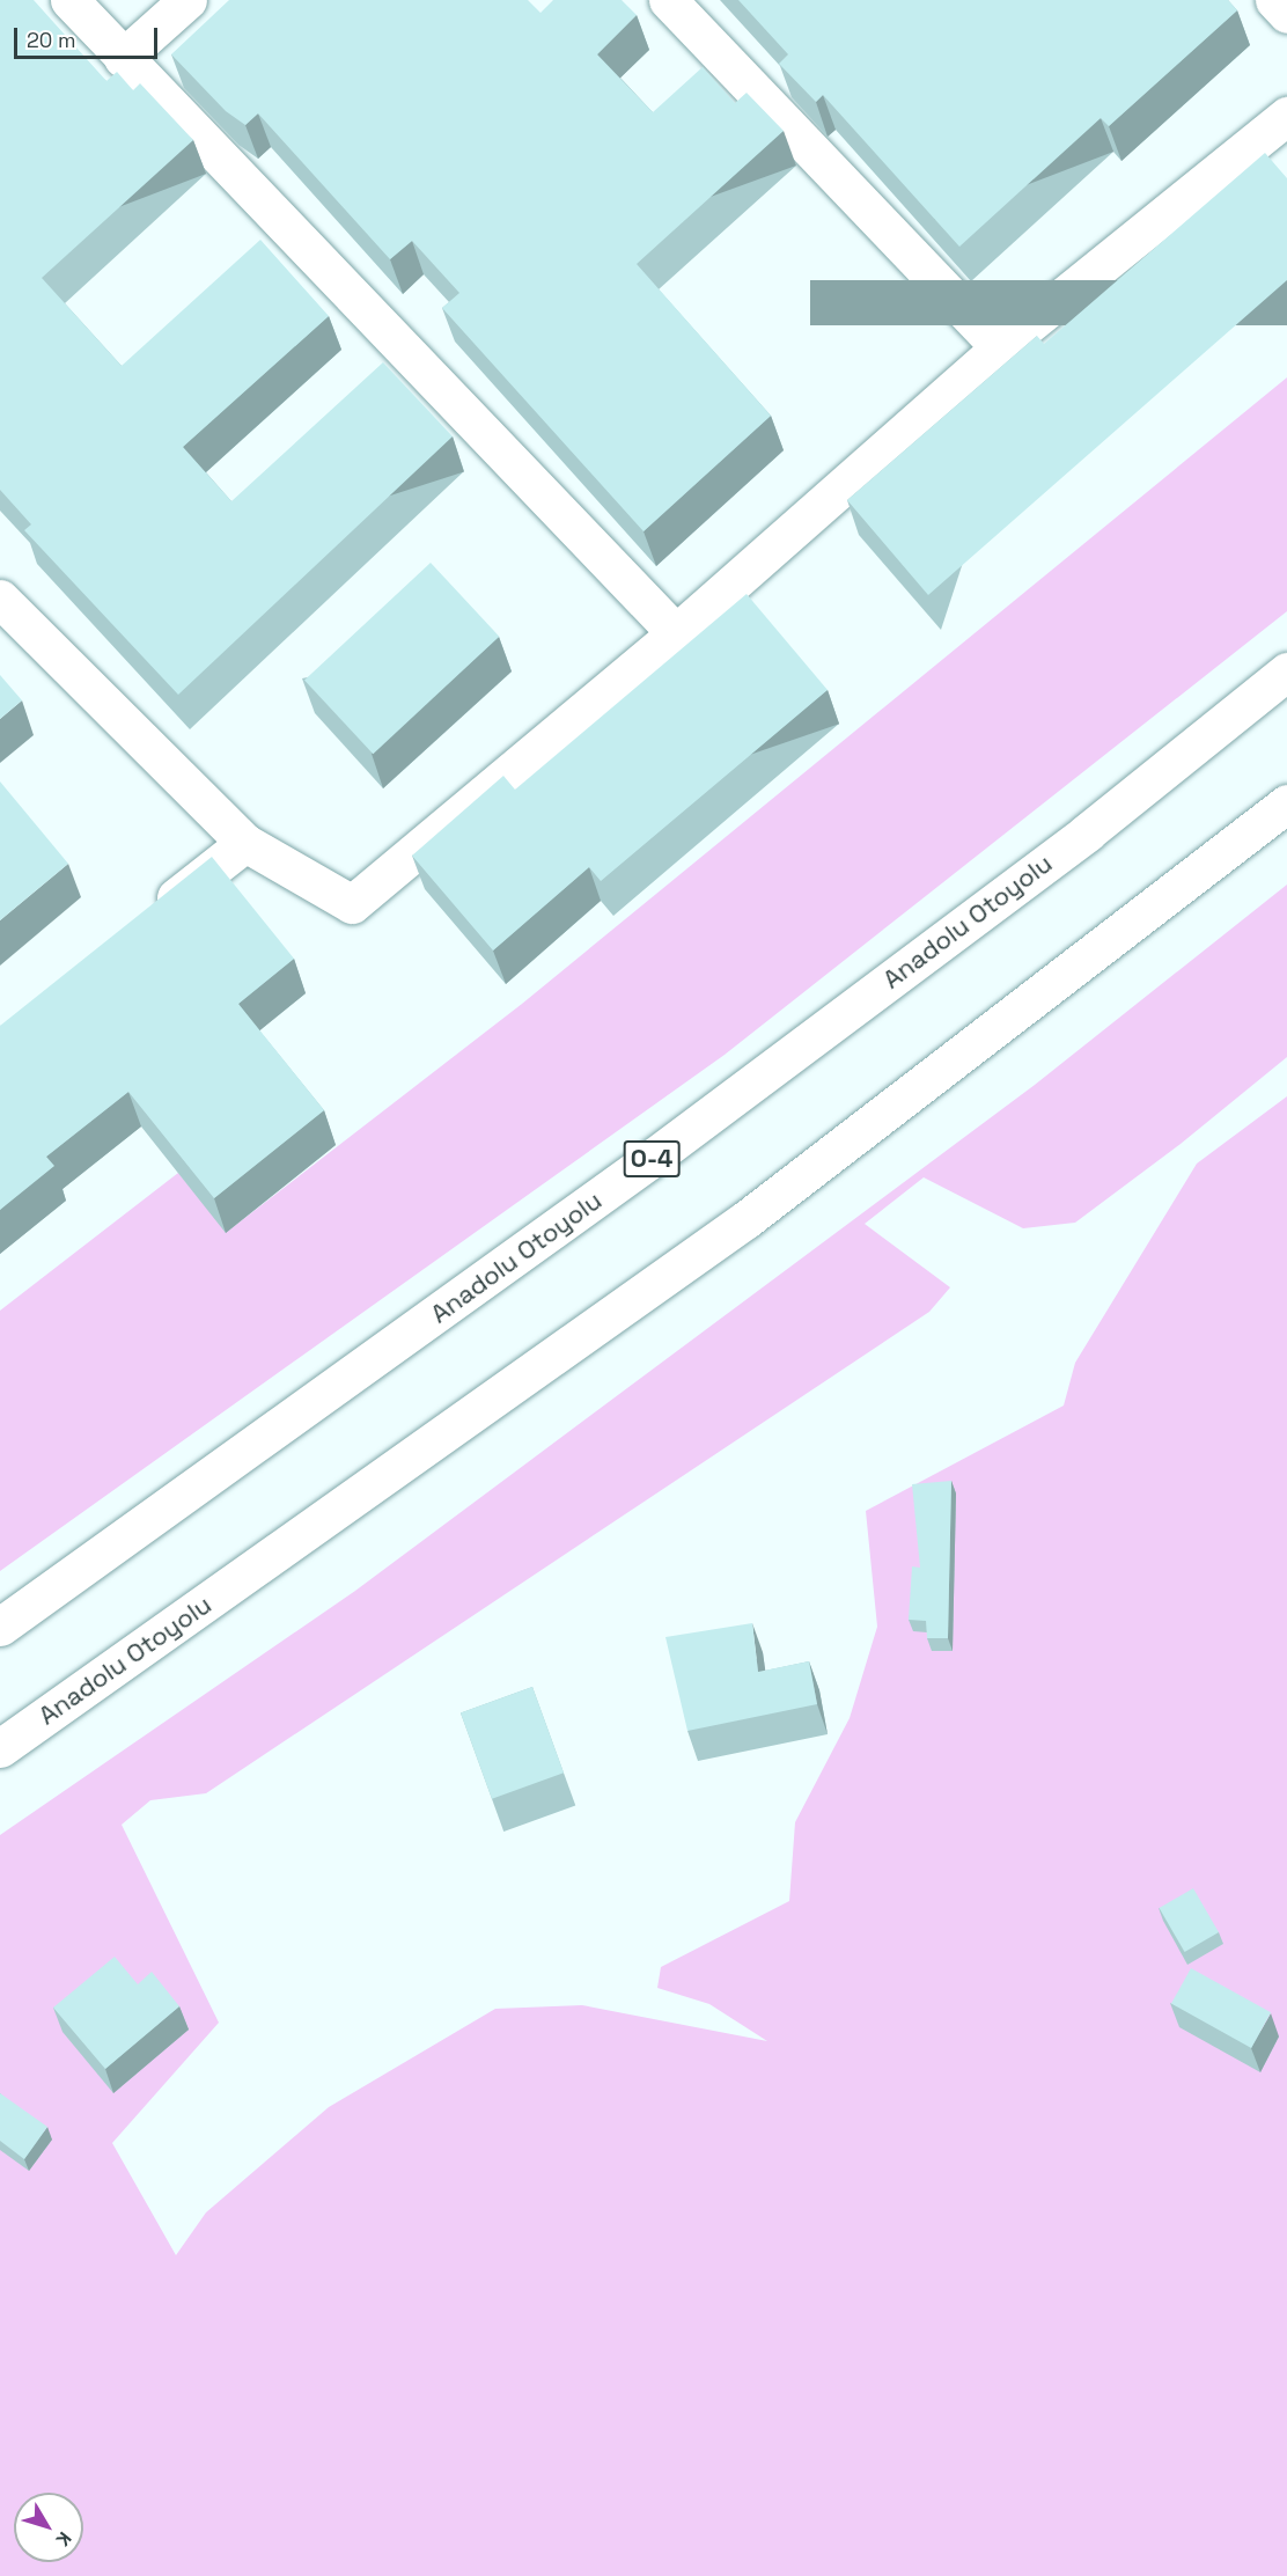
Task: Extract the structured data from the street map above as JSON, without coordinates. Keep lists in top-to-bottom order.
{
  "streets": {
    "main road": ["Anadolu Otoyolu", "O-4"]
  },
  "scale_bar": "20 m",
  "north": "bottom right"
}
